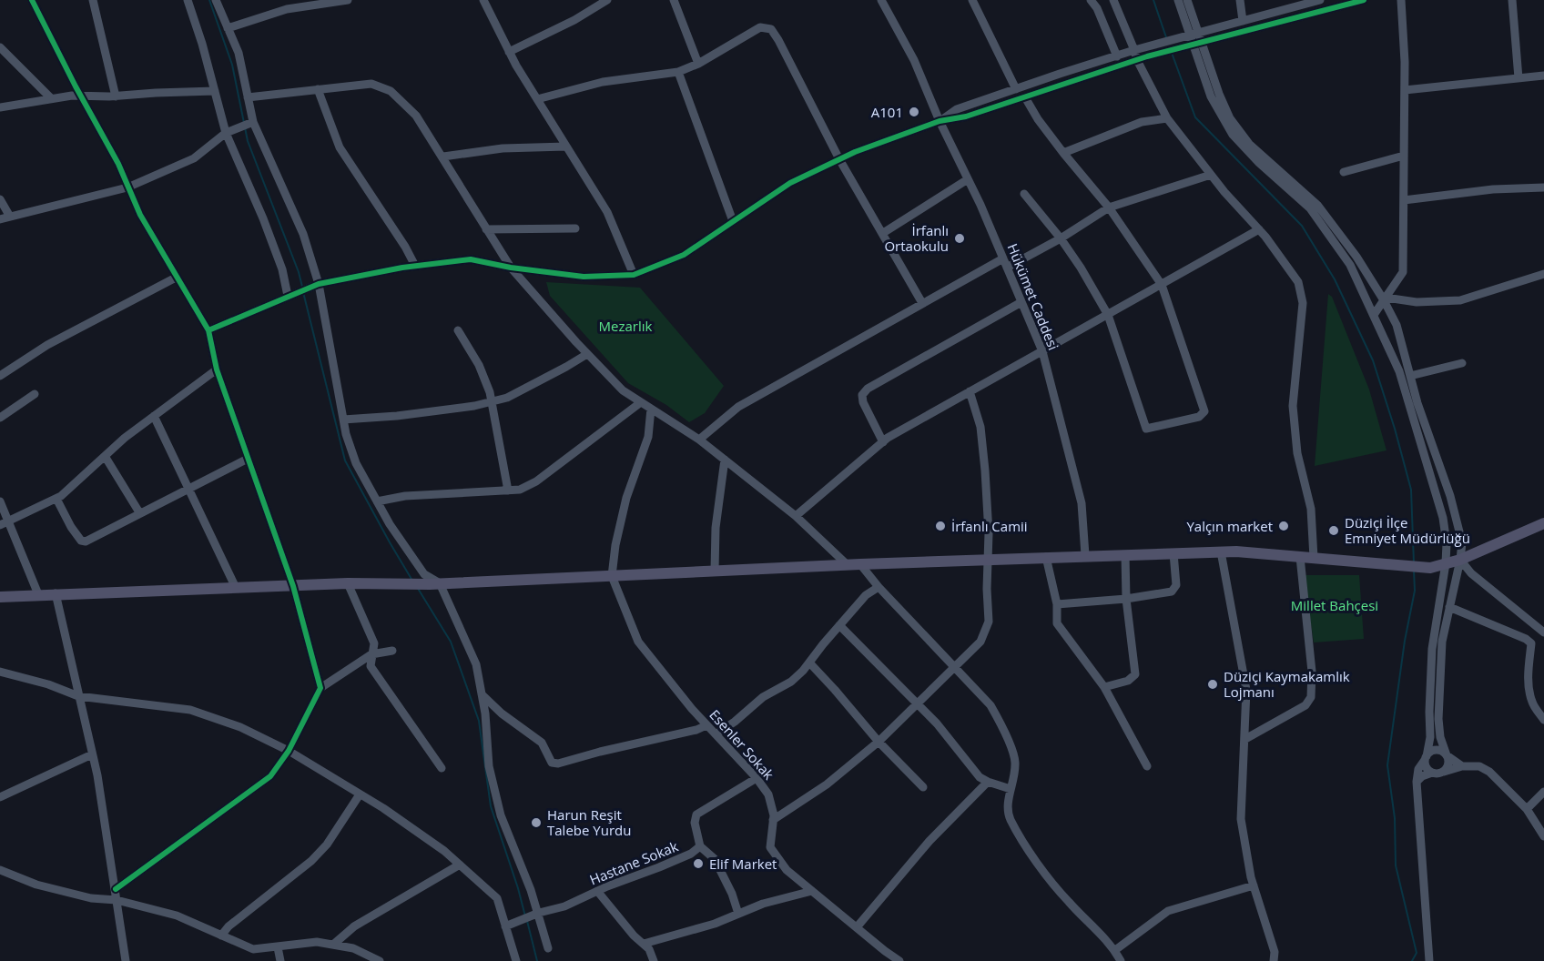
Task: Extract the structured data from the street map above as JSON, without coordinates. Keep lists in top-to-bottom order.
{
  "streets": {
    "street": ["Hükümet Caddesi", "Esenler Sokak", "Hastane Sokak"]
  },
  "parks": ["Mezarlık", "Millet Bahçesi"],
  "places": [
    "A101",
    "İrfanlı Ortaokulu",
    "İrfanlı Camii",
    "Yalçın market",
    "Düziçi İlçe Emniyet Müdürlüğü",
    "Düziçi Kaymakamlık Lojmanı",
    "Harun Reşit Talebe Yurdu",
    "Elif Market"
  ]
}
